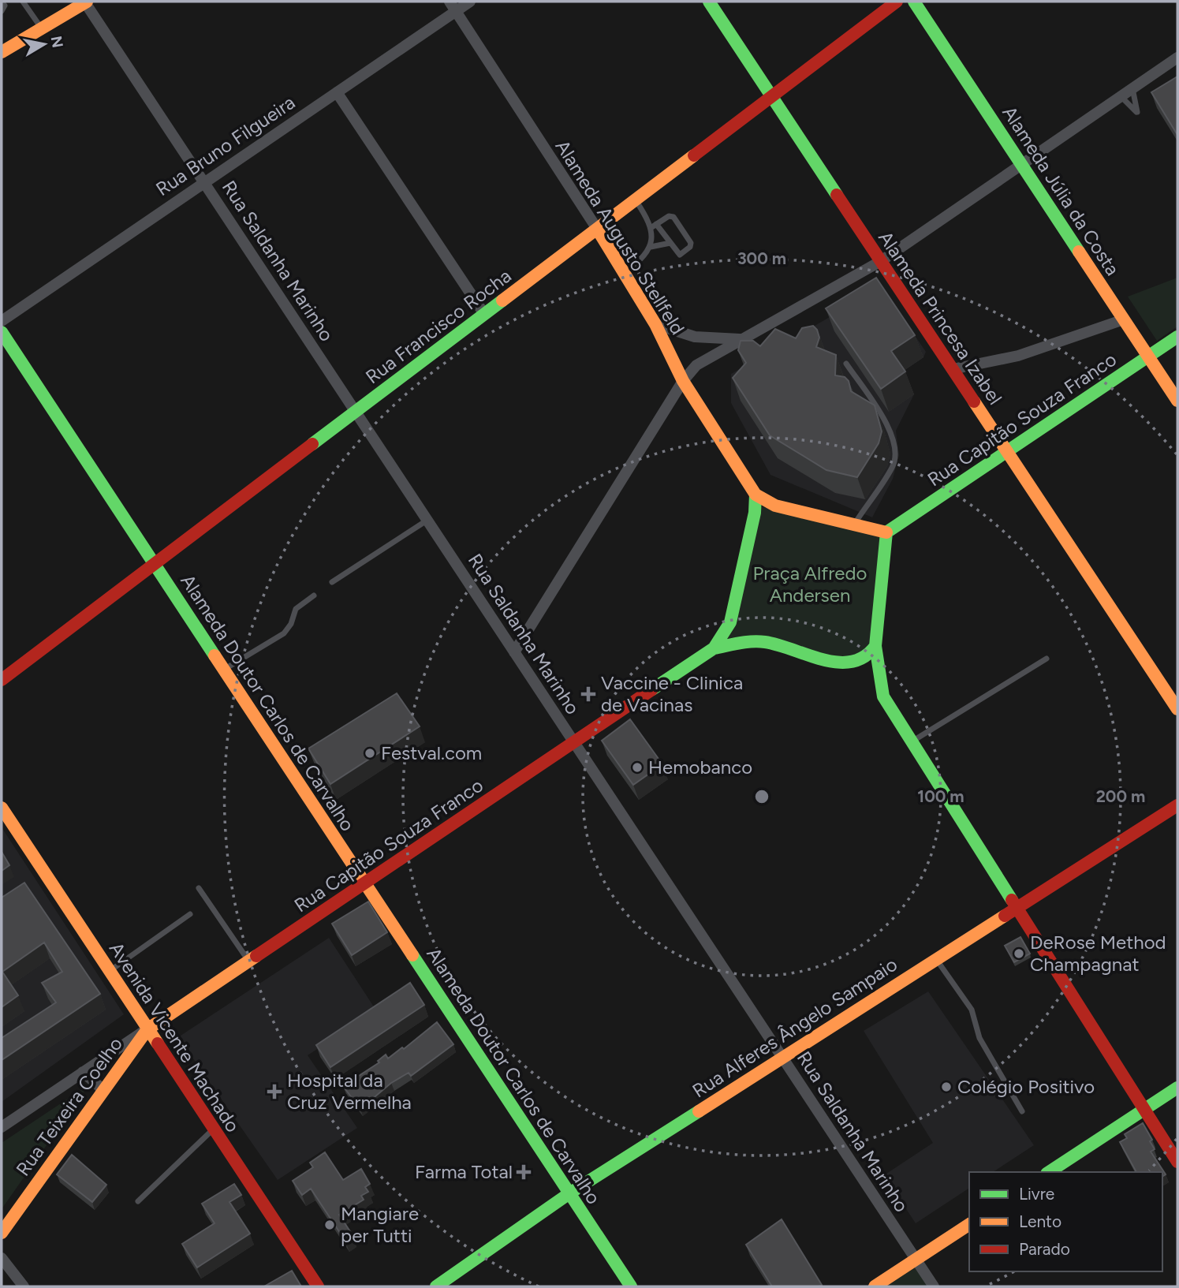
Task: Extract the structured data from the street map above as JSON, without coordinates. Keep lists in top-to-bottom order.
{
  "streets": {
    "street": [
      "Rua Bruno Filgueira",
      "Alameda Júlia da Costa",
      "Alameda Augusto Stellfeld",
      "Rua Saldanha Marinho",
      "Alameda Princesa Izabel",
      "Rua Francisco Rocha",
      "Rua Capitão Souza Franco",
      "Alameda Doutor Carlos de Carvalho",
      "Rua Alferes Ângelo Sampaio",
      "Avenida Vicente Machado",
      "Rua Teixeira Coelho"
    ]
  },
  "crossings": [
    ["Rua Bruno Filgueira", "Alameda Augusto Stellfeld"],
    ["Rua Bruno Filgueira", "Rua Saldanha Marinho"],
    ["Alameda Júlia da Costa", "Rua Capitão Souza Franco"],
    ["Alameda Augusto Stellfeld", "Rua Francisco Rocha"],
    ["Rua Saldanha Marinho", "Rua Francisco Rocha"],
    ["Rua Saldanha Marinho", "Rua Capitão Souza Franco"],
    ["Rua Saldanha Marinho", "Rua Alferes Ângelo Sampaio"],
    ["Alameda Princesa Izabel", "Rua Francisco Rocha"],
    ["Alameda Princesa Izabel", "Rua Capitão Souza Franco"],
    ["Rua Francisco Rocha", "Alameda Doutor Carlos de Carvalho"],
    ["Rua Capitão Souza Franco", "Alameda Doutor Carlos de Carvalho"],
    ["Rua Capitão Souza Franco", "Avenida Vicente Machado"],
    ["Rua Capitão Souza Franco", "Rua Teixeira Coelho"],
    ["Alameda Doutor Carlos de Carvalho", "Rua Alferes Ângelo Sampaio"],
    ["Avenida Vicente Machado", "Rua Teixeira Coelho"]
  ],
  "parks": ["Praça Alfredo Andersen"],
  "places": {
    "health": ["Vaccine - Clinica de Vacinas", "Hospital da Cruz Vermelha", "Farma Total"],
    "other": [
      "Festval.com",
      "Hemobanco",
      "DeRose Method Champagnat",
      "Colégio Positivo",
      "Mangiare per Tutti"
    ]
  },
  "legend": ["Livre", "Lento", "Parado"],
  "north": "right",
  "rings": ["300 m", "100 m", "200 m"]
}
